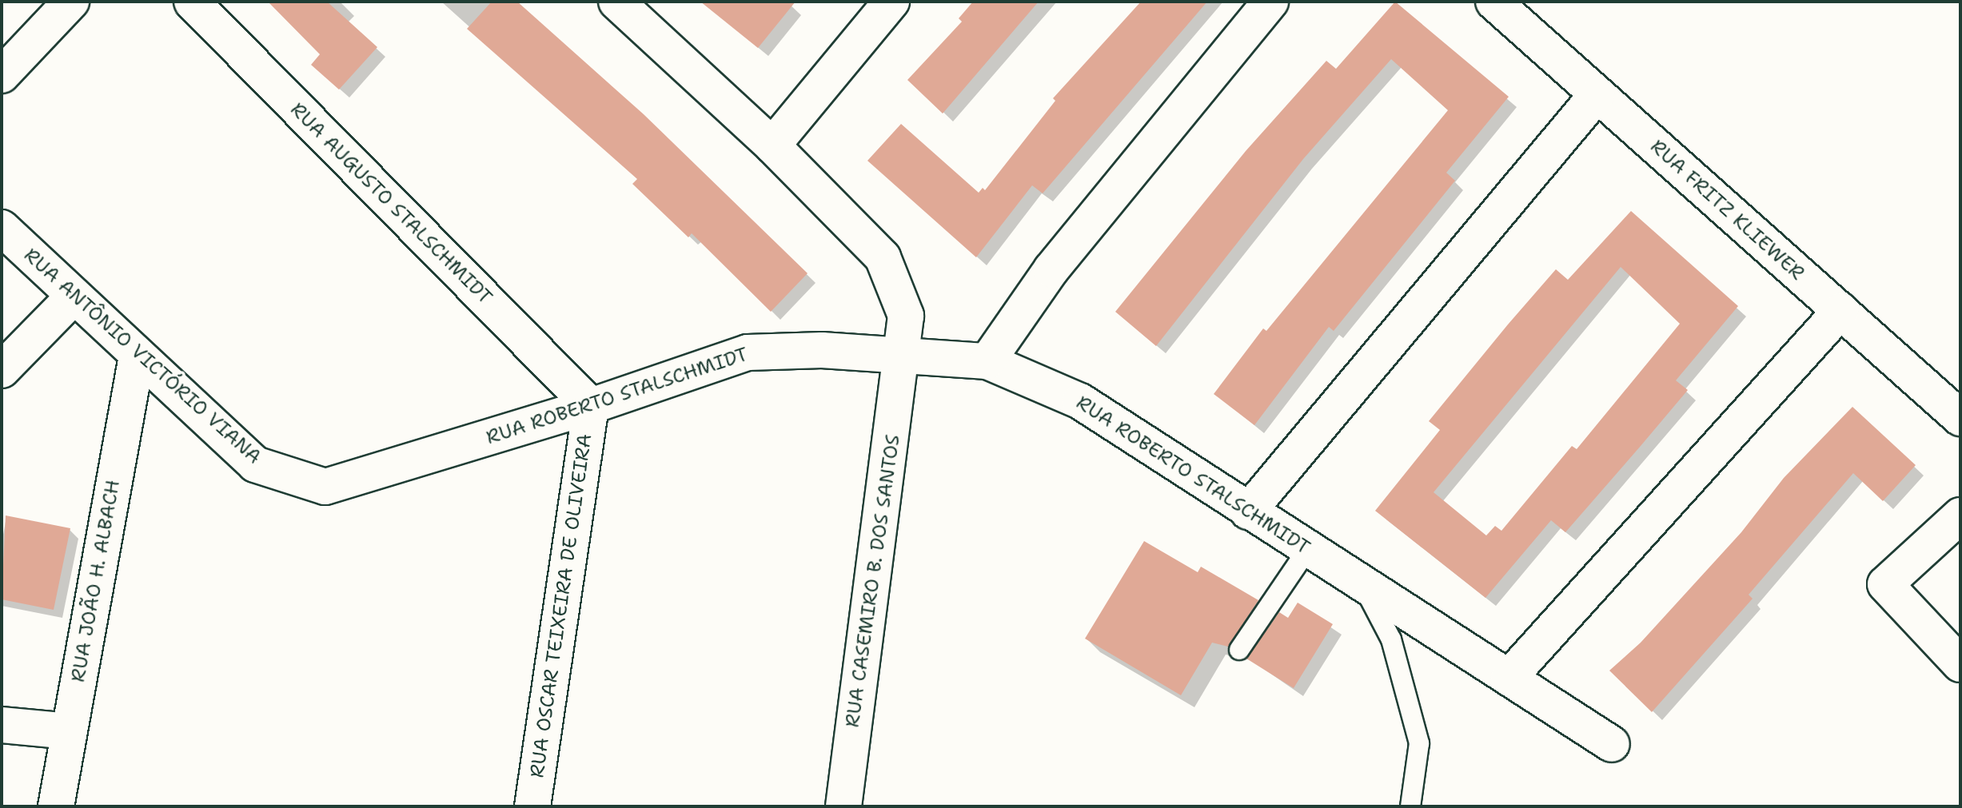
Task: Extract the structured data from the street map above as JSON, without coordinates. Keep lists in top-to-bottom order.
{
  "streets": {
    "street": [
      "RUA AUGUSTO STALSCHMIDT",
      "RUA FRITZ KLIEWER",
      "RUA ANTÔNIO VICTÓRIO VIANA",
      "RUA ROBERTO STALSCHMIDT",
      "RUA JOÃO H. ALBACH",
      "RUA CASEMIRO B. DOS SANTOS",
      "RUA OSCAR TEIXEIRA DE OLIVEIRA"
    ]
  },
  "crossings": [
    ["RUA AUGUSTO STALSCHMIDT", "RUA ROBERTO STALSCHMIDT"],
    ["RUA AUGUSTO STALSCHMIDT", "RUA OSCAR TEIXEIRA DE OLIVEIRA"],
    ["RUA ANTÔNIO VICTÓRIO VIANA", "RUA ROBERTO STALSCHMIDT"],
    ["RUA ANTÔNIO VICTÓRIO VIANA", "RUA JOÃO H. ALBACH"],
    ["RUA ROBERTO STALSCHMIDT", "RUA CASEMIRO B. DOS SANTOS"],
    ["RUA ROBERTO STALSCHMIDT", "RUA OSCAR TEIXEIRA DE OLIVEIRA"]
  ]
}
